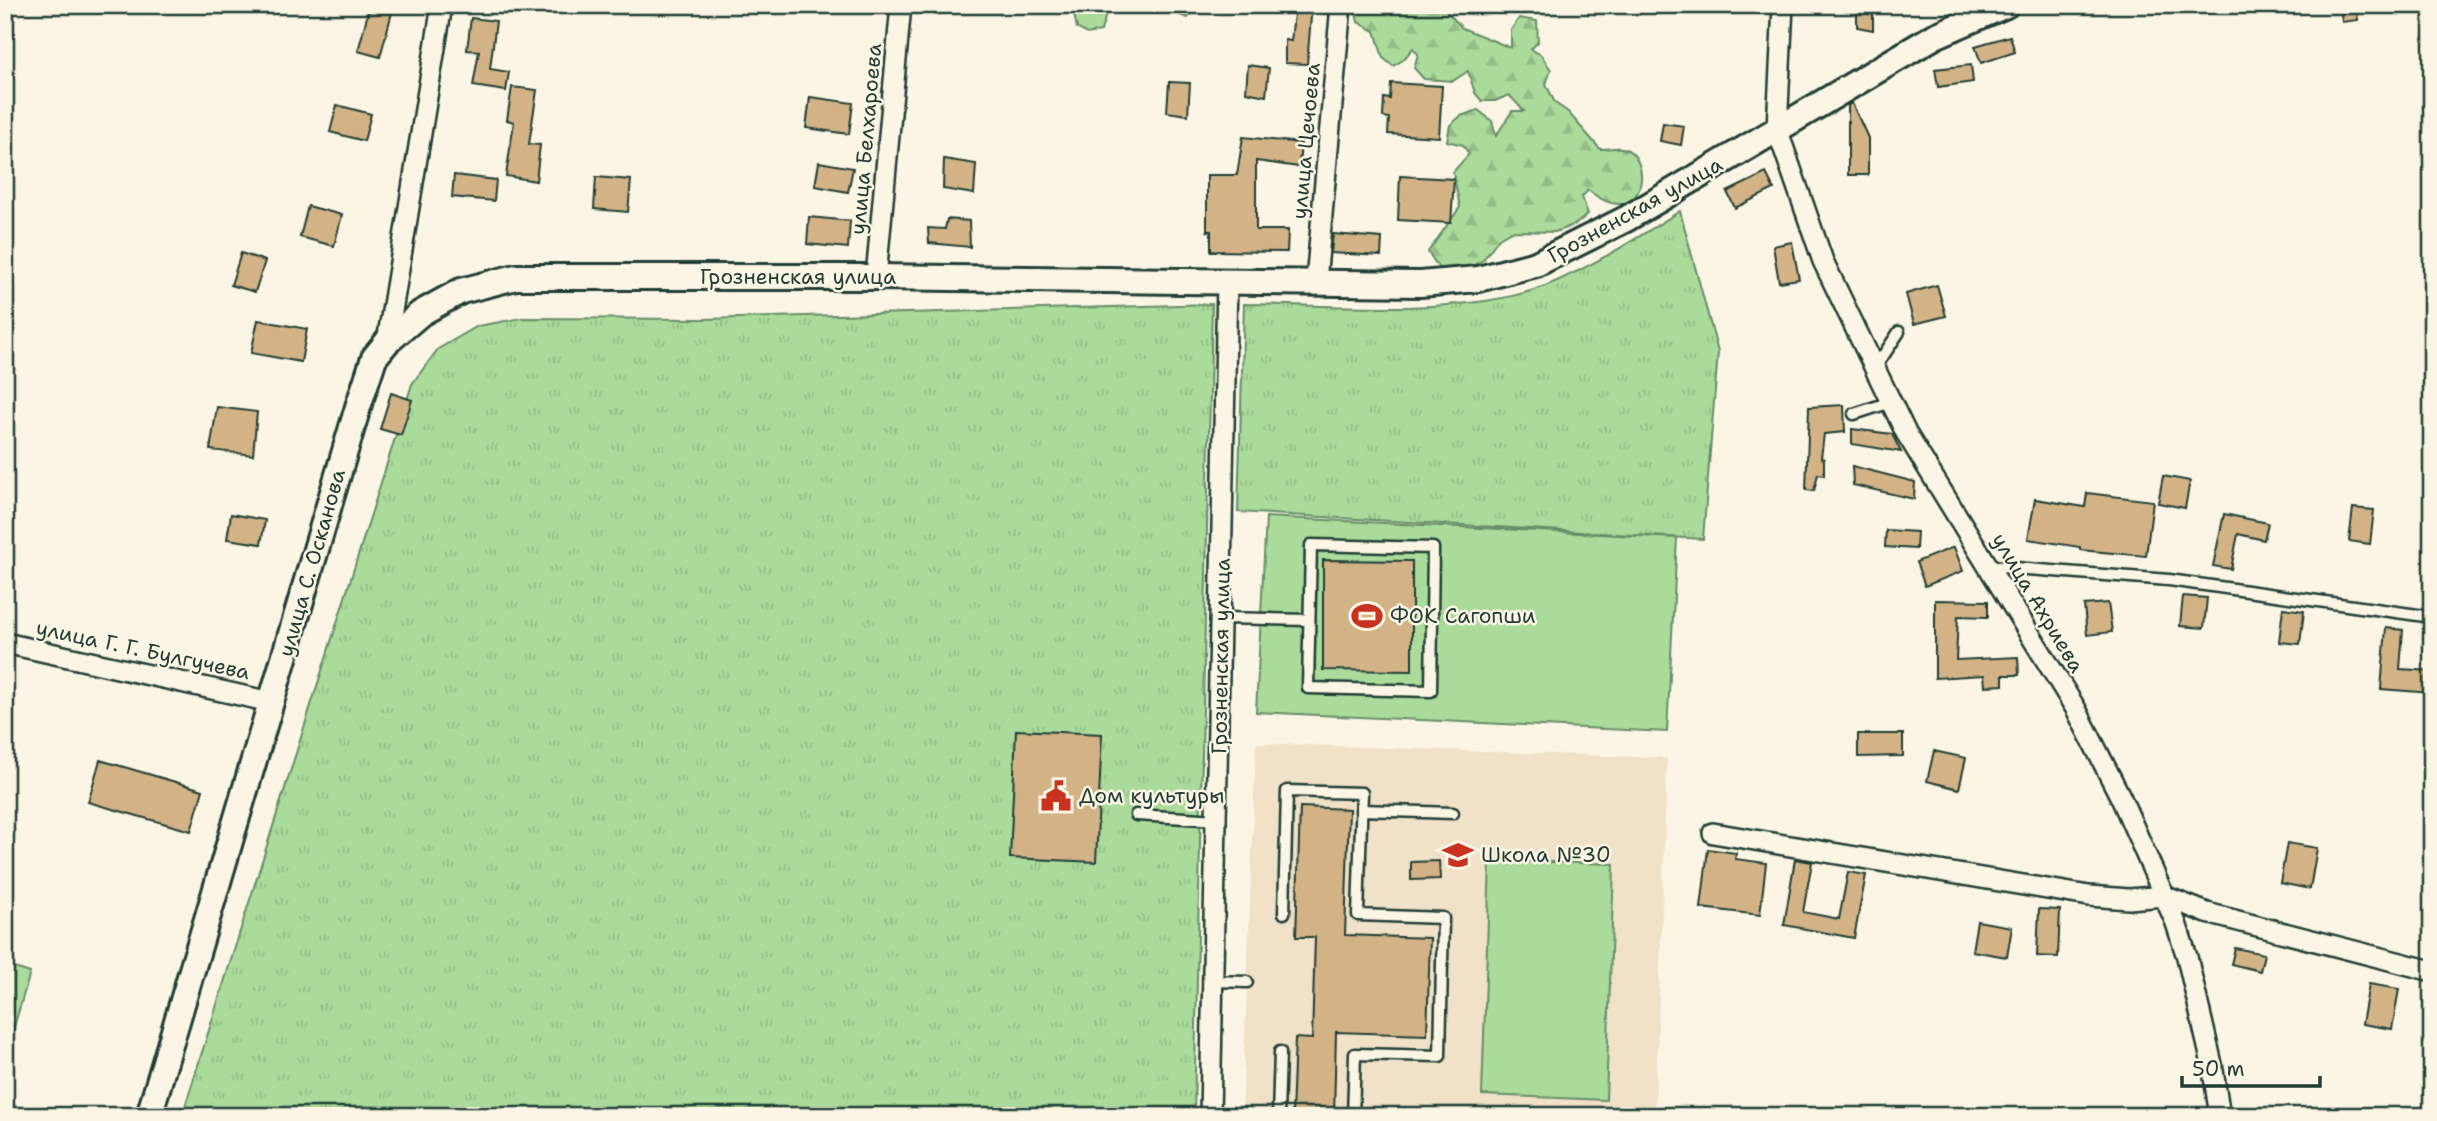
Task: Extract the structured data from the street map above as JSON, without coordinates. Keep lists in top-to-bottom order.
{
  "streets": {
    "street": [
      "улица Белхароева",
      "улица Цечоева",
      "Грозненская улица",
      "улица С. Осканова",
      "улица Ахриева",
      "улица Г. Г. Булгучева"
    ]
  },
  "crossings": [
    ["улица Белхароева", "Грозненская улица"],
    ["улица Цечоева", "Грозненская улица"],
    ["Грозненская улица", "улица С. Осканова"],
    ["Грозненская улица", "улица Ахриева"],
    ["улица С. Осканова", "улица Г. Г. Булгучева"]
  ],
  "places": {
    "sports": ["ФОК Сагопши"],
    "public building": ["Дом культуры"],
    "school or university": ["Школа №30"]
  },
  "scale_bar": "50 m"
}
